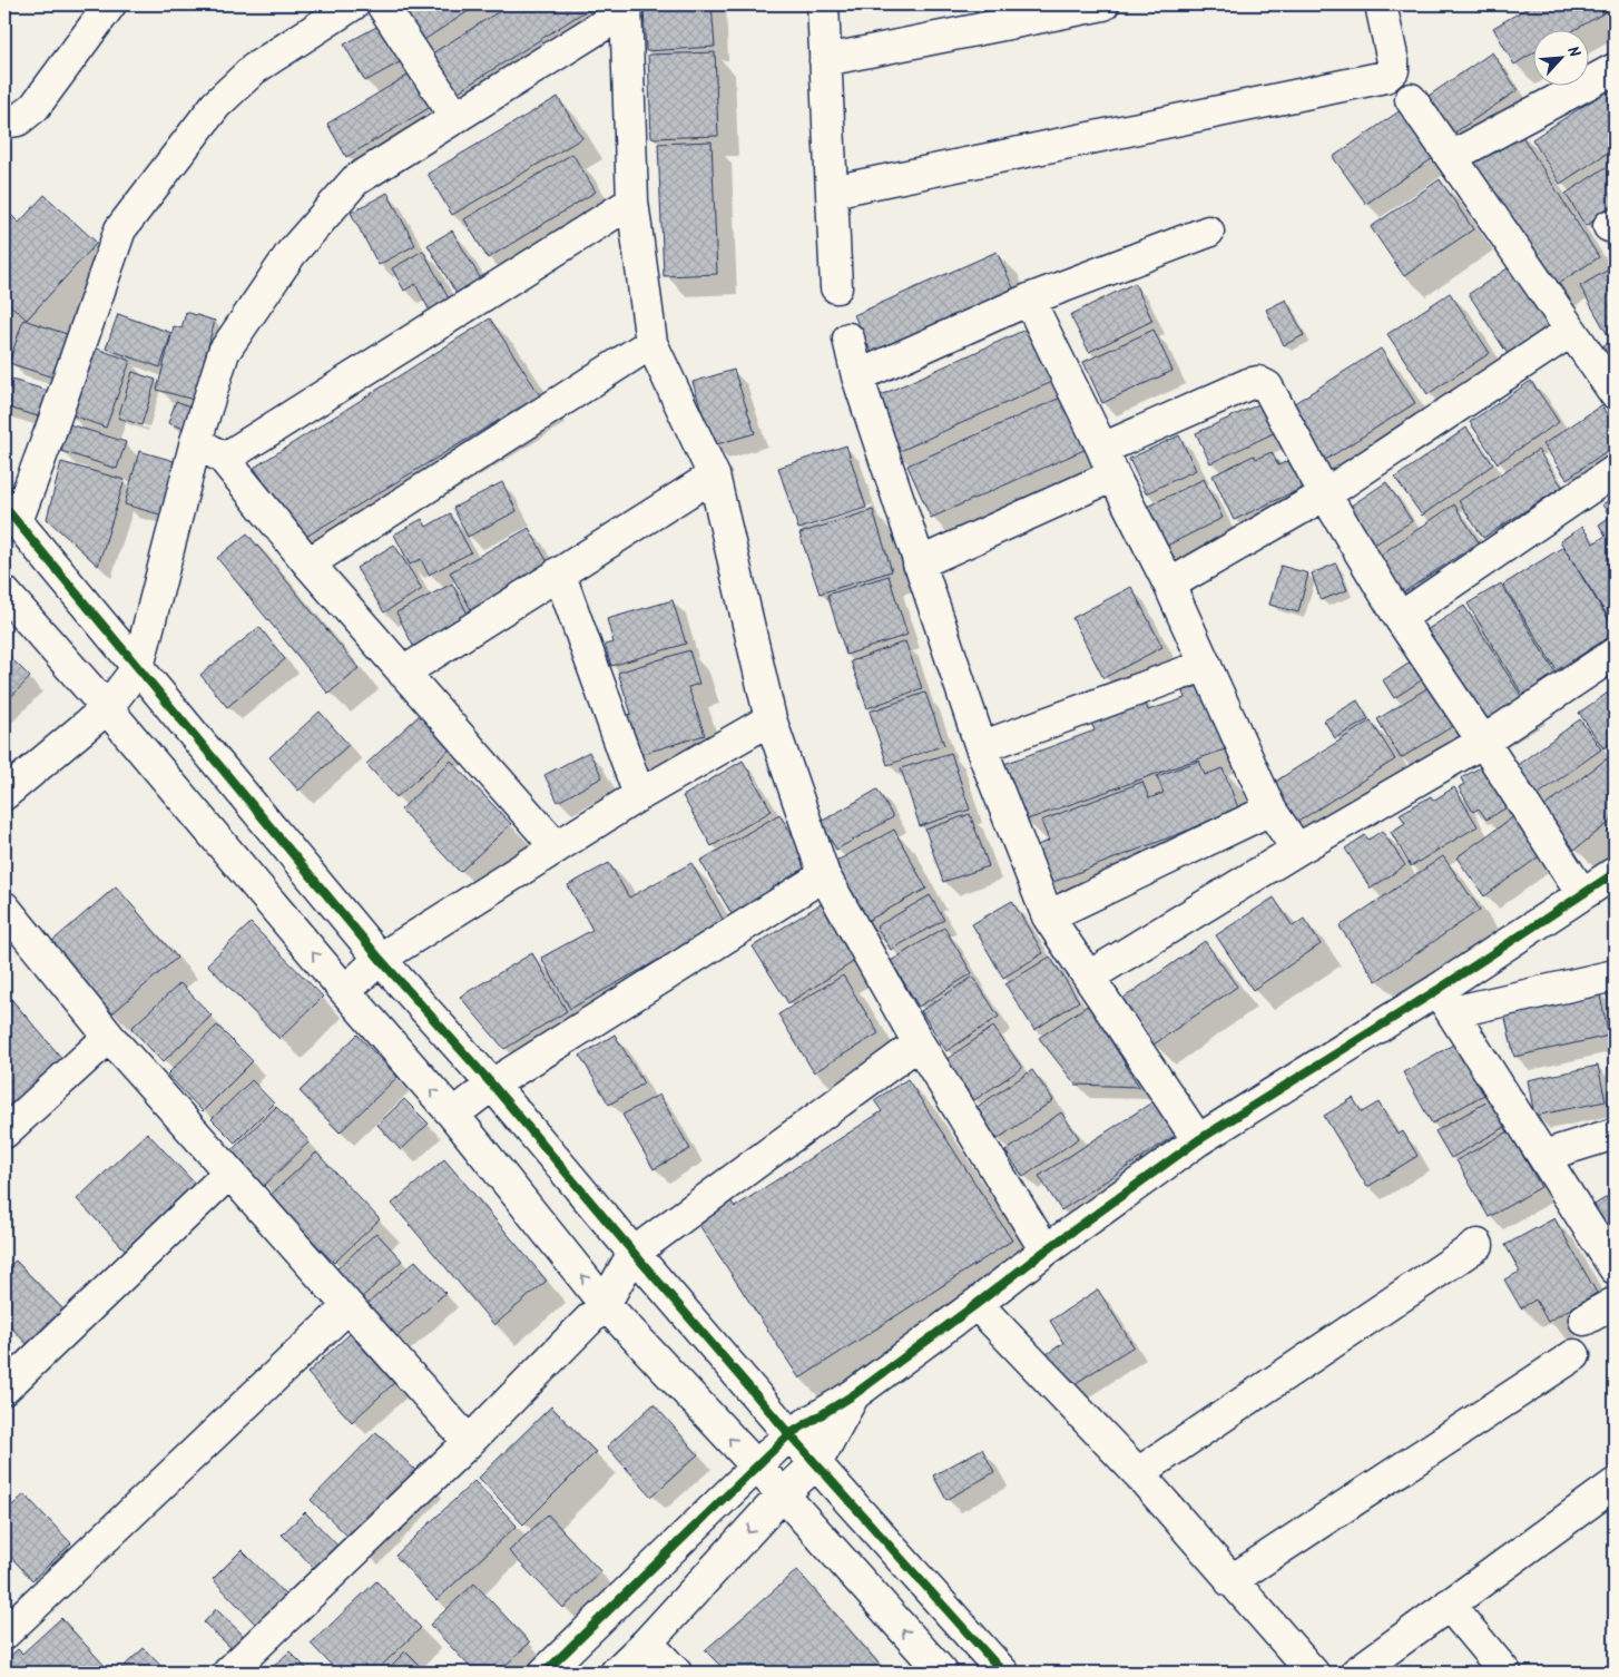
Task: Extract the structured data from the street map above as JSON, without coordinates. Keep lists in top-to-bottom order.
{
  "north": "top right"
}
